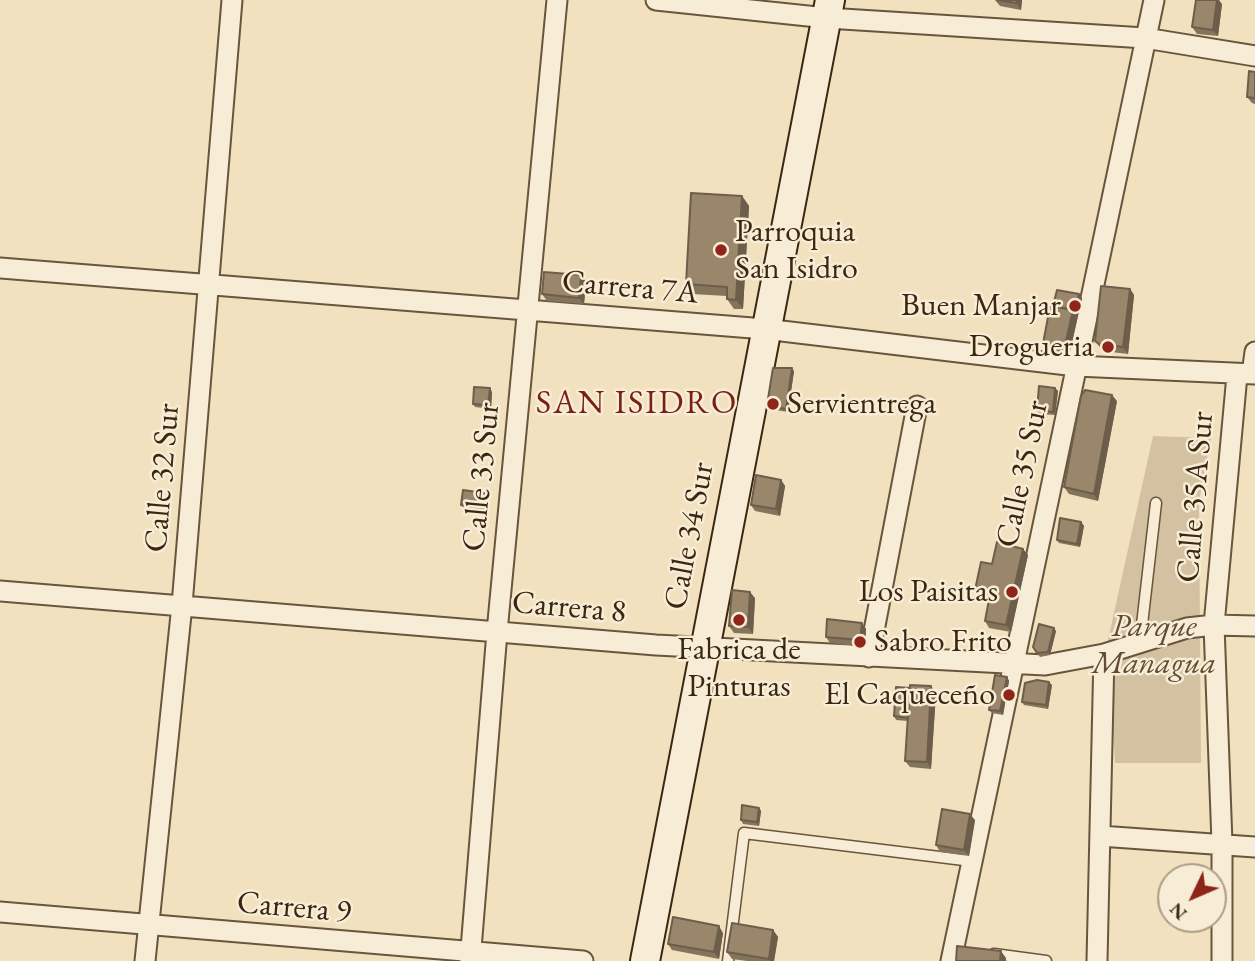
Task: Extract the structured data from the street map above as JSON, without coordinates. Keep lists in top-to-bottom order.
{
  "streets": {
    "main road": ["Calle 34 Sur"],
    "street": [
      "Carrera 7A",
      "Calle 35 Sur",
      "Calle 33 Sur",
      "Calle 32 Sur",
      "Calle 35A Sur",
      "Carrera 8",
      "Carrera 9"
    ]
  },
  "crossings": [
    ["Carrera 7A", "Calle 35 Sur"],
    ["Carrera 7A", "Calle 33 Sur"],
    ["Carrera 7A", "Calle 32 Sur"],
    ["Carrera 7A", "Calle 35A Sur"],
    ["Carrera 7A", "Calle 34 Sur"],
    ["Calle 35 Sur", "Carrera 8"],
    ["Calle 33 Sur", "Carrera 8"],
    ["Calle 33 Sur", "Carrera 9"],
    ["Calle 32 Sur", "Carrera 8"],
    ["Calle 32 Sur", "Carrera 9"],
    ["Calle 35A Sur", "Carrera 8"],
    ["Calle 34 Sur", "Carrera 8"]
  ],
  "districts": ["SAN ISIDRO"],
  "parks": ["Parque Managua"],
  "places": [
    "Parroquia San Isidro",
    "Buen Manjar",
    "Drogueria",
    "Servientrega",
    "Los Paisitas",
    "Fabrica de Pinturas",
    "Sabro Frito",
    "El Caqueceño"
  ],
  "north": "bottom left"
}
